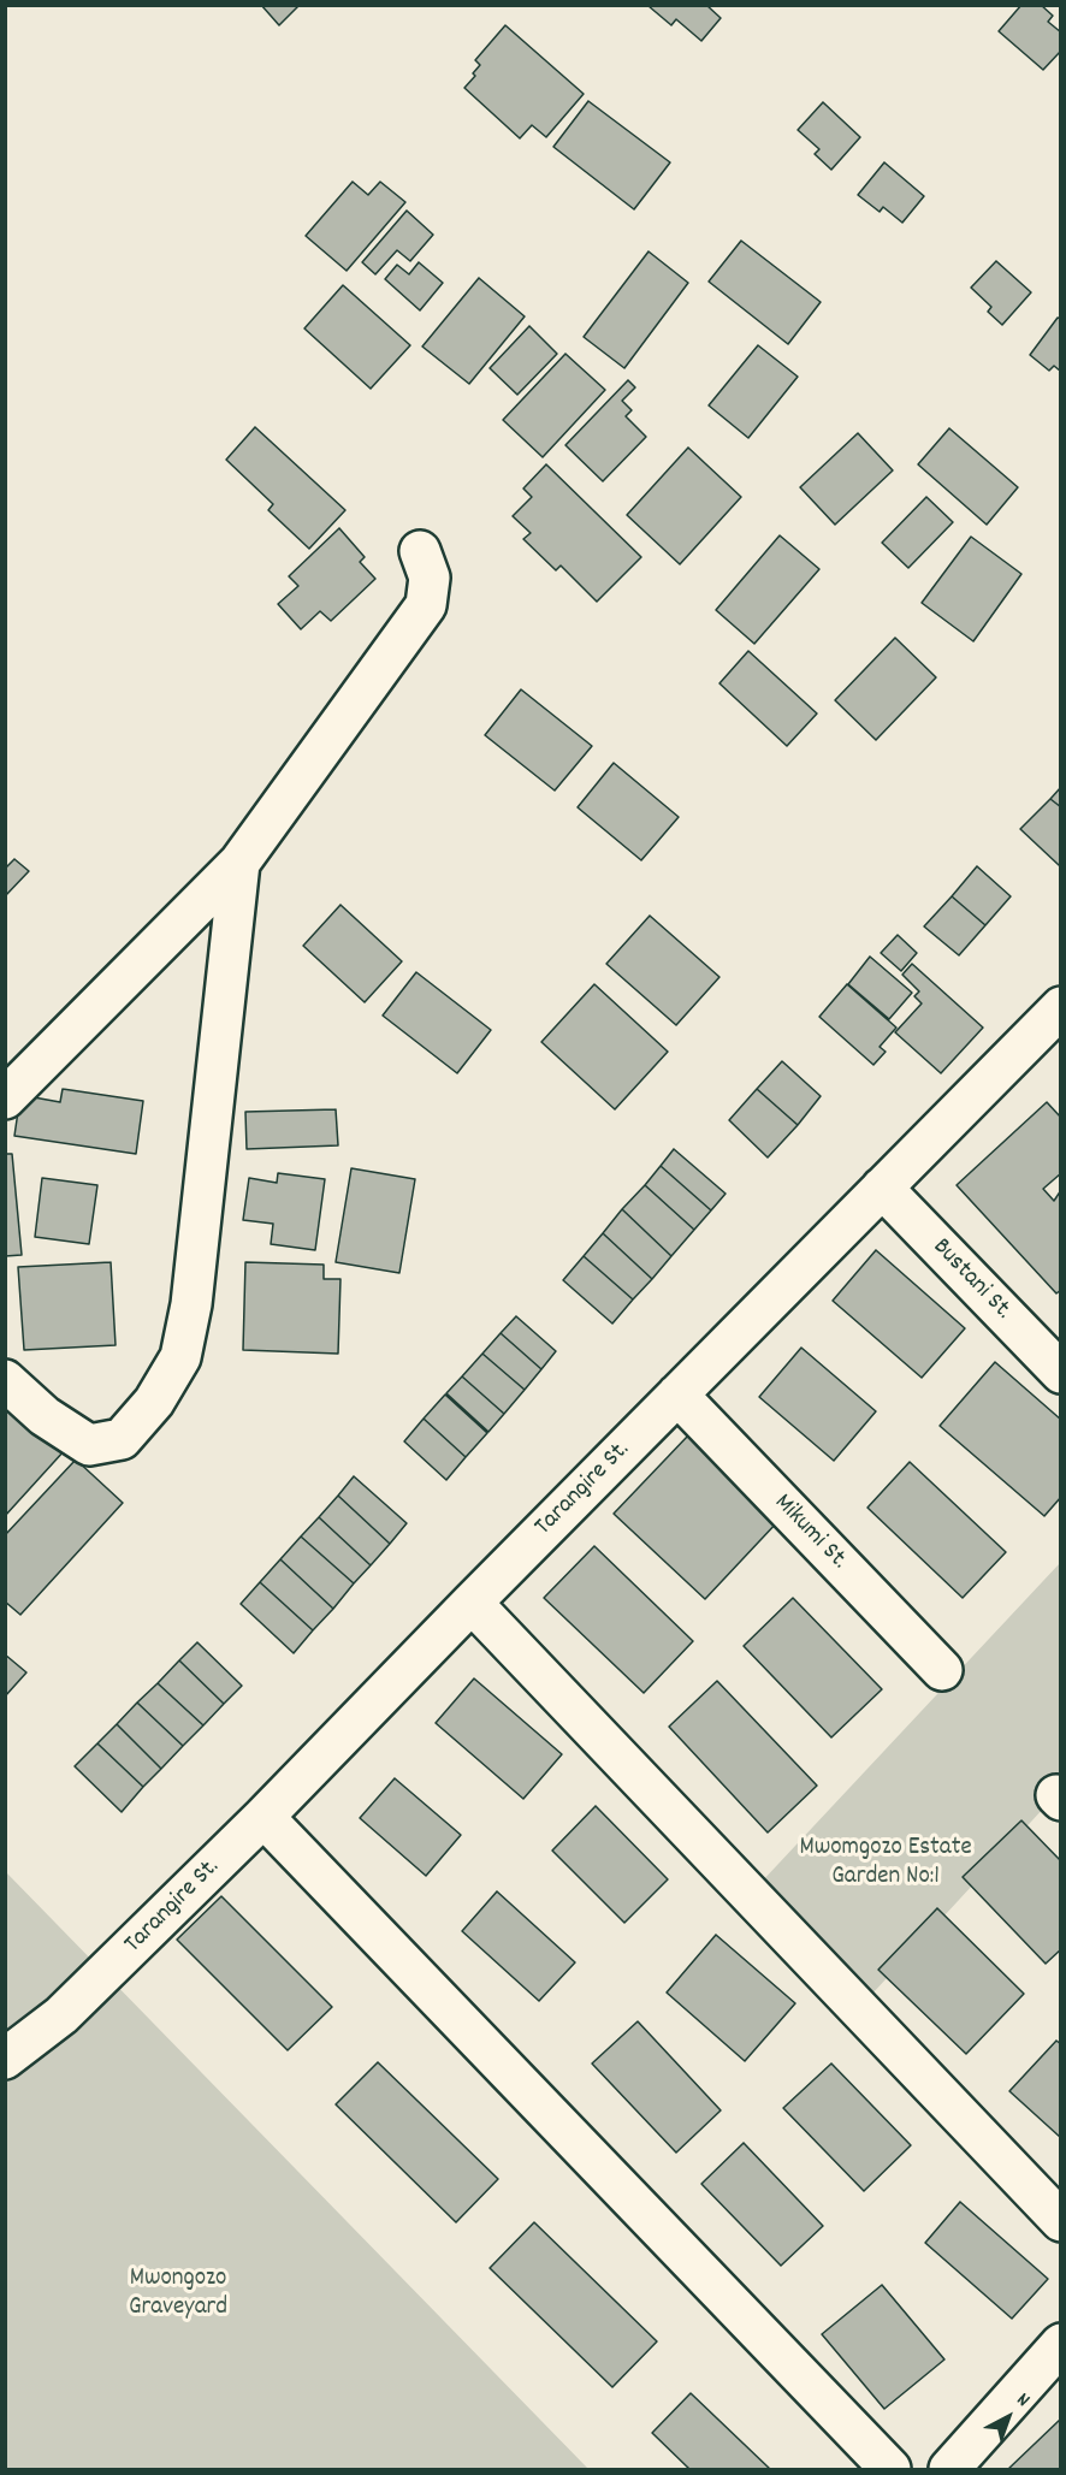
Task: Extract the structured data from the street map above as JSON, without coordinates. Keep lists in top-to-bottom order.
{
  "streets": {
    "street": ["Bustani St.", "Tarangire St.", "Mikumi St."]
  },
  "crossings": [
    ["Bustani St.", "Tarangire St."],
    ["Tarangire St.", "Mikumi St."]
  ],
  "parks": ["Mwomgozo Estate Garden No:1", "Mwongozo Graveyard"],
  "north": "top right"
}
